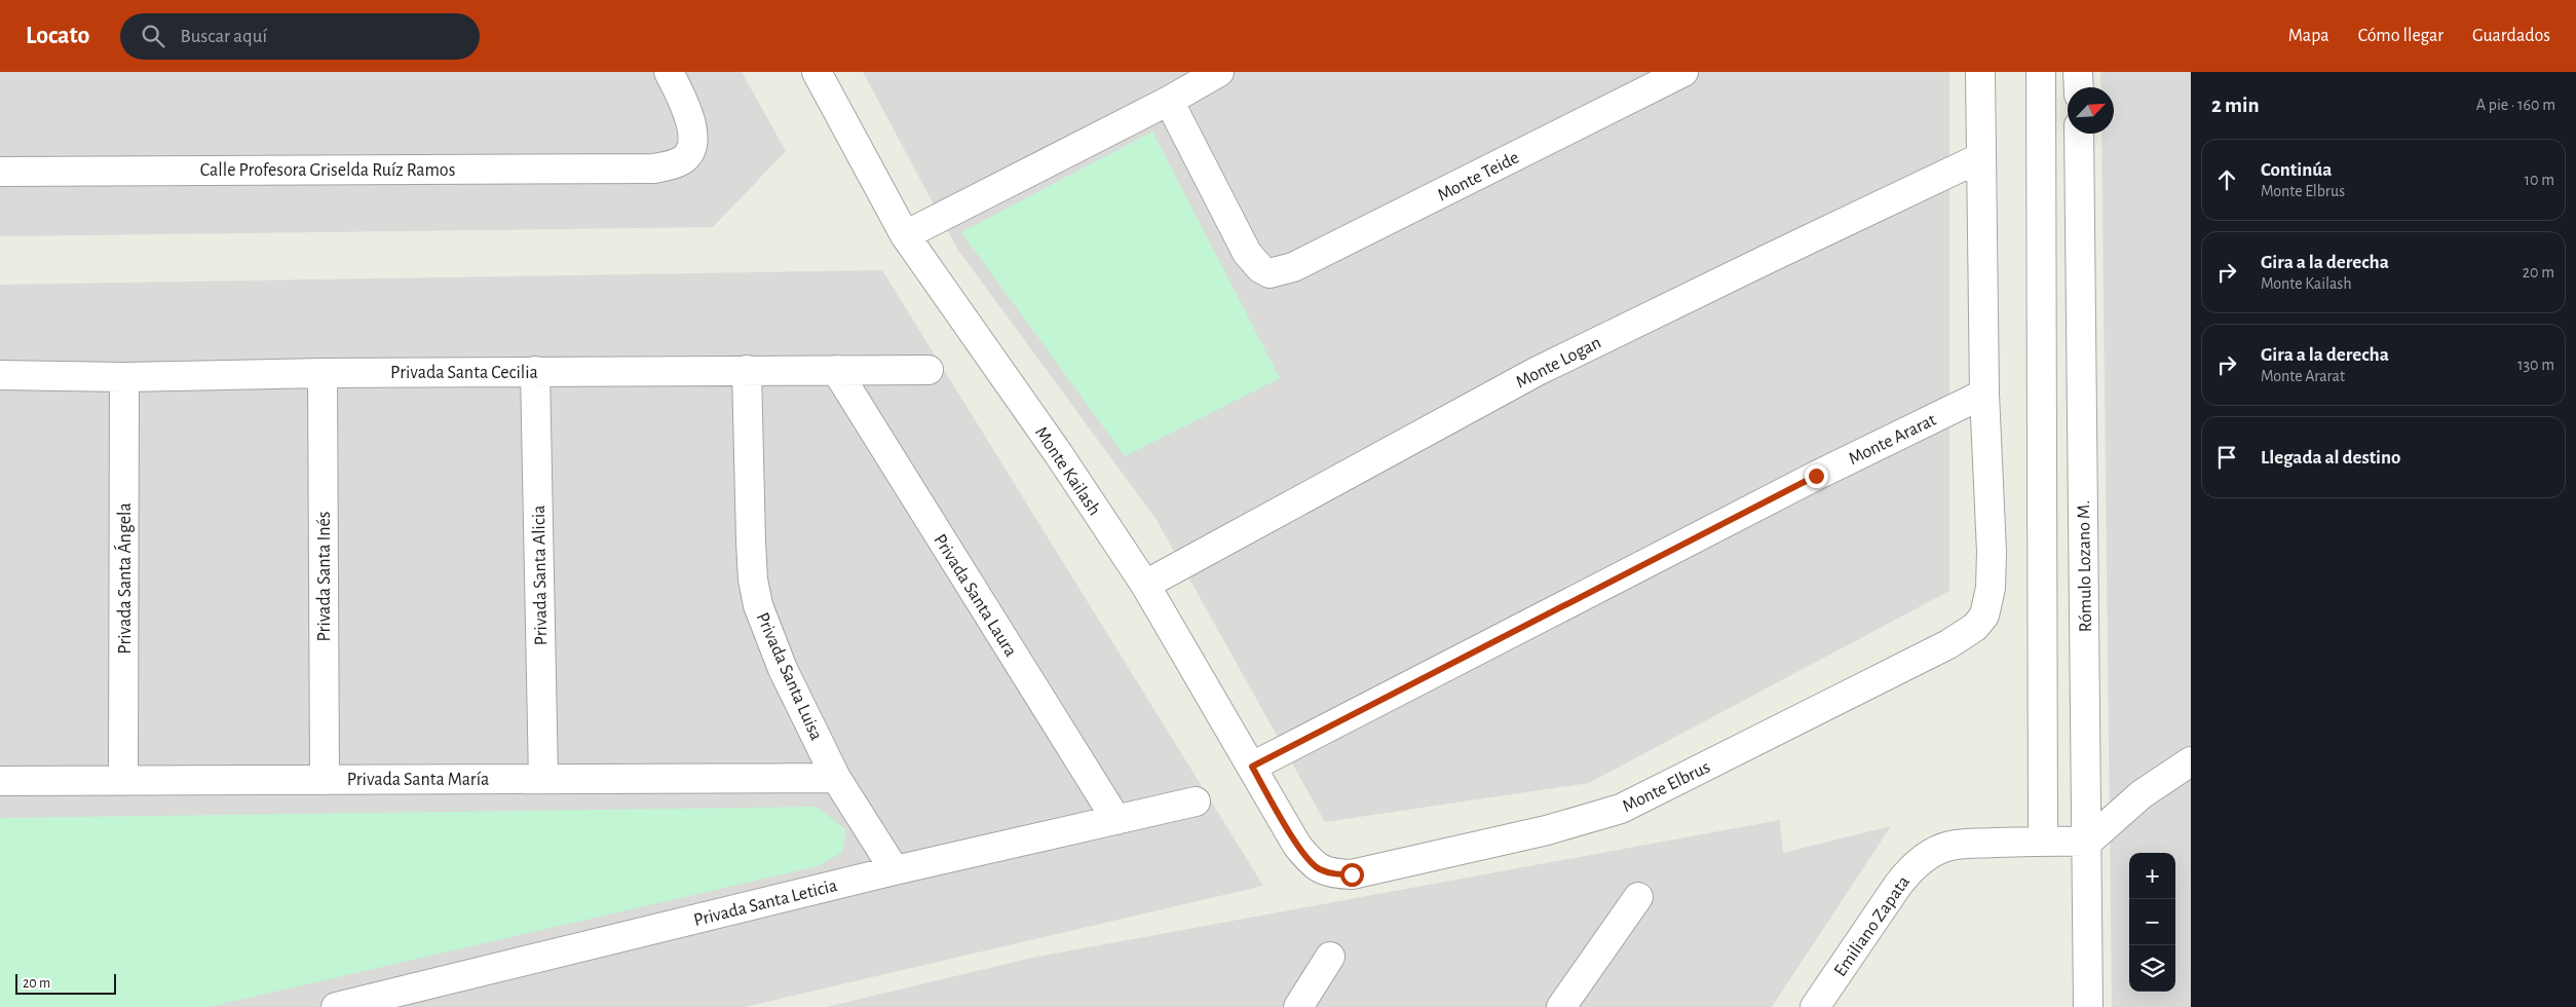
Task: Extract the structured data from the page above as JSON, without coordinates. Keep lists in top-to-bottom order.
{
  "streets": {
    "street": [
      "Calle Profesora Griselda Ruíz Ramos",
      "Monte Teide",
      "Monte Logan",
      "Privada Santa Cecilia",
      "Monte Ararat",
      "Monte Kailash",
      "Rómulo Lozano M.",
      "Privada Santa Alicia",
      "Privada Santa Inés",
      "Privada Santa Ángela",
      "Privada Santa Laura",
      "Privada Santa Luisa",
      "Privada Santa María",
      "Monte Elbrus",
      "Privada Santa Leticia",
      "Emiliano Zapata"
    ]
  },
  "crossings": [
    ["Monte Logan", "Monte Kailash"],
    ["Privada Santa Cecilia", "Privada Santa Alicia"],
    ["Privada Santa Cecilia", "Privada Santa Inés"],
    ["Privada Santa Cecilia", "Privada Santa Ángela"],
    ["Privada Santa Cecilia", "Privada Santa Laura"],
    ["Privada Santa Cecilia", "Privada Santa Luisa"],
    ["Monte Ararat", "Monte Kailash"],
    ["Monte Ararat", "Monte Elbrus"],
    ["Monte Kailash", "Monte Elbrus"],
    ["Rómulo Lozano M.", "Emiliano Zapata"],
    ["Privada Santa Alicia", "Privada Santa María"],
    ["Privada Santa Inés", "Privada Santa María"],
    ["Privada Santa Ángela", "Privada Santa María"],
    ["Privada Santa Laura", "Privada Santa Leticia"],
    ["Privada Santa Luisa", "Privada Santa María"],
    ["Privada Santa Luisa", "Privada Santa Leticia"]
  ],
  "scale_bar": "20 m",
  "north": "top right",
  "page": {
    "header": "Locato",
    "search": "Buscar aquí",
    "nav": ["Mapa", "Cómo llegar", "Guardados"],
    "heading": ["2 min", "A pie · 160 m"],
    "list": [
      ["Continúa", "Monte Elbrus", "10 m"],
      ["Gira a la derecha", "Monte Kailash", "20 m"],
      ["Gira a la derecha", "Monte Ararat", "130 m"],
      "Llegada al destino"
    ],
    "map_buttons": ["+", "−"],
    "scale": "20 m"
  }
}
